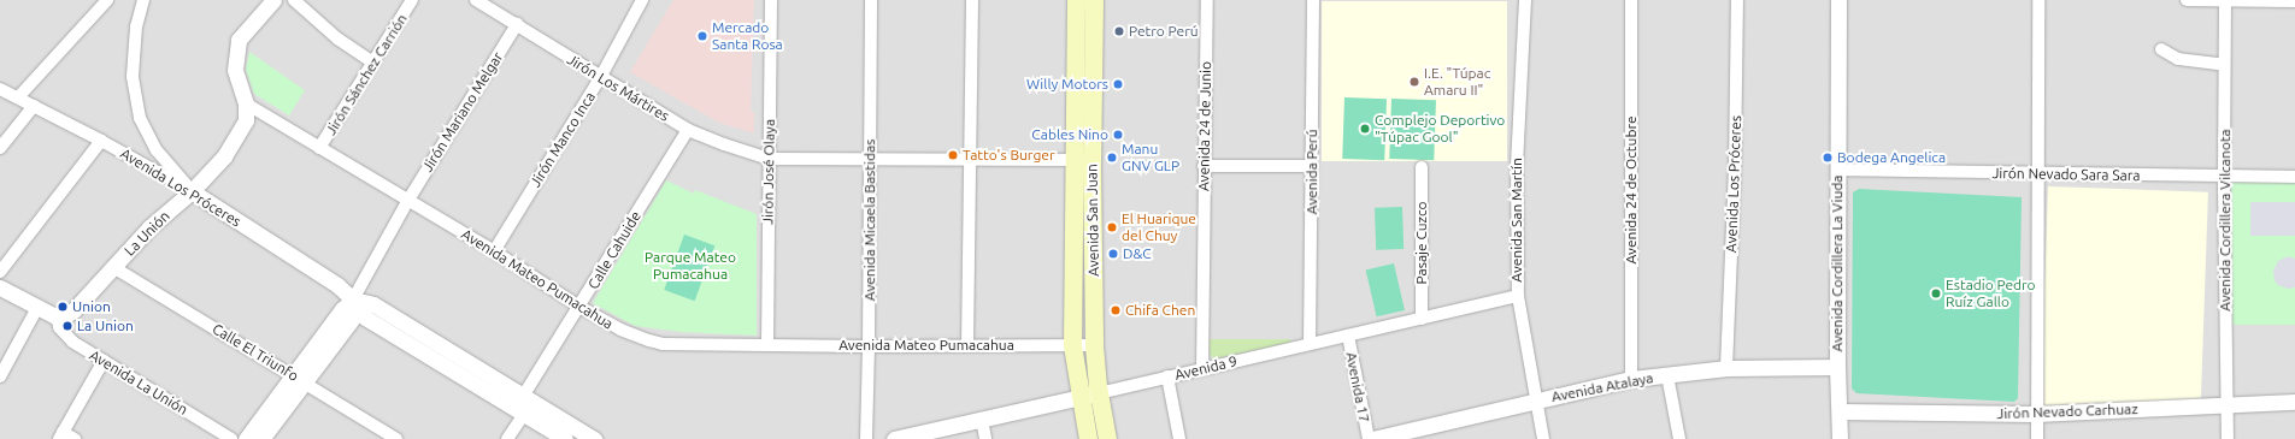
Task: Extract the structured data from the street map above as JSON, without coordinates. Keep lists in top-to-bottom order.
{
  "streets": {
    "main road": ["Avenida San Juan"],
    "street": [
      "Jirón Sánchez Carrión",
      "Jirón Los Mártires",
      "Jirón Mariano Melgar",
      "Avenida 24 de Junio",
      "Jirón Manco Inca",
      "Jirón José Olaya",
      "Avenida Perú",
      "Jirón Nevado Sara Sara",
      "Avenida Los Próceres",
      "Avenida 24 de Octubre",
      "Avenida Micaela Bastidas",
      "Avenida San Martín",
      "Avenida Cordillera Vilcanota",
      "La Unión",
      "Pasaje Cuzco",
      "Calle Cahuide",
      "Avenida Cordillera La Viuda",
      "Avenida Mateo Pumacahua",
      "Calle El Triunfo",
      "Avenida 9",
      "Avenida La Unión",
      "Avenida 17",
      "Avenida Atalaya",
      "Jirón Nevado Carhuaz"
    ]
  },
  "crossings": [
    ["Jirón Sánchez Carrión", "Avenida Mateo Pumacahua"],
    ["Jirón Los Mártires", "Jirón Mariano Melgar"],
    ["Jirón Los Mártires", "Jirón Manco Inca"],
    ["Jirón Los Mártires", "Jirón José Olaya"],
    ["Jirón Los Mártires", "Avenida Micaela Bastidas"],
    ["Jirón Los Mártires", "Avenida San Juan"],
    ["Jirón Los Mártires", "Calle Cahuide"],
    ["Jirón Mariano Melgar", "Avenida Los Próceres"],
    ["Jirón Mariano Melgar", "Avenida Mateo Pumacahua"],
    ["Avenida 24 de Junio", "Avenida 9"],
    ["Jirón Manco Inca", "Avenida Mateo Pumacahua"],
    ["Jirón José Olaya", "Avenida Mateo Pumacahua"],
    ["Avenida Perú", "Avenida 9"],
    ["Jirón Nevado Sara Sara", "Avenida Cordillera Vilcanota"],
    ["Jirón Nevado Sara Sara", "Avenida Cordillera La Viuda"],
    ["Avenida Los Próceres", "La Unión"],
    ["Avenida Los Próceres", "Calle Cahuide"],
    ["Avenida Los Próceres", "Avenida Atalaya"],
    ["Avenida 24 de Octubre", "Avenida Atalaya"],
    ["Avenida Micaela Bastidas", "Avenida Mateo Pumacahua"],
    ["Avenida San Juan", "Avenida Mateo Pumacahua"],
    ["Avenida San Juan", "Avenida 9"],
    ["Avenida San Martín", "Avenida 9"],
    ["Avenida San Martín", "Avenida Atalaya"],
    ["Avenida Cordillera Vilcanota", "Jirón Nevado Carhuaz"],
    ["La Unión", "Avenida Mateo Pumacahua"],
    ["La Unión", "Calle El Triunfo"],
    ["La Unión", "Avenida La Unión"],
    ["Pasaje Cuzco", "Avenida 9"],
    ["Calle Cahuide", "Avenida Mateo Pumacahua"],
    ["Avenida Cordillera La Viuda", "Avenida Atalaya"],
    ["Avenida Cordillera La Viuda", "Jirón Nevado Carhuaz"],
    ["Avenida 9", "Avenida 17"]
  ],
  "parks": ["Parque Mateo Pumacahua"],
  "places": [
    "Petro Perú",
    "Mercado Santa Rosa",
    "I.E. \"Túpac Amaru II\"",
    "Willy Motors",
    "Complejo Deportivo \"Túpac Gool\"",
    "Cables Nino",
    "Tatto's Burger",
    "Manu GNV GLP",
    "Bodega Angelica",
    "El Huarique del Chuy",
    "D&C",
    "Estadio Pedro Ruíz Gallo",
    "Union",
    "Chifa Chen",
    "La Union"
  ]
}
